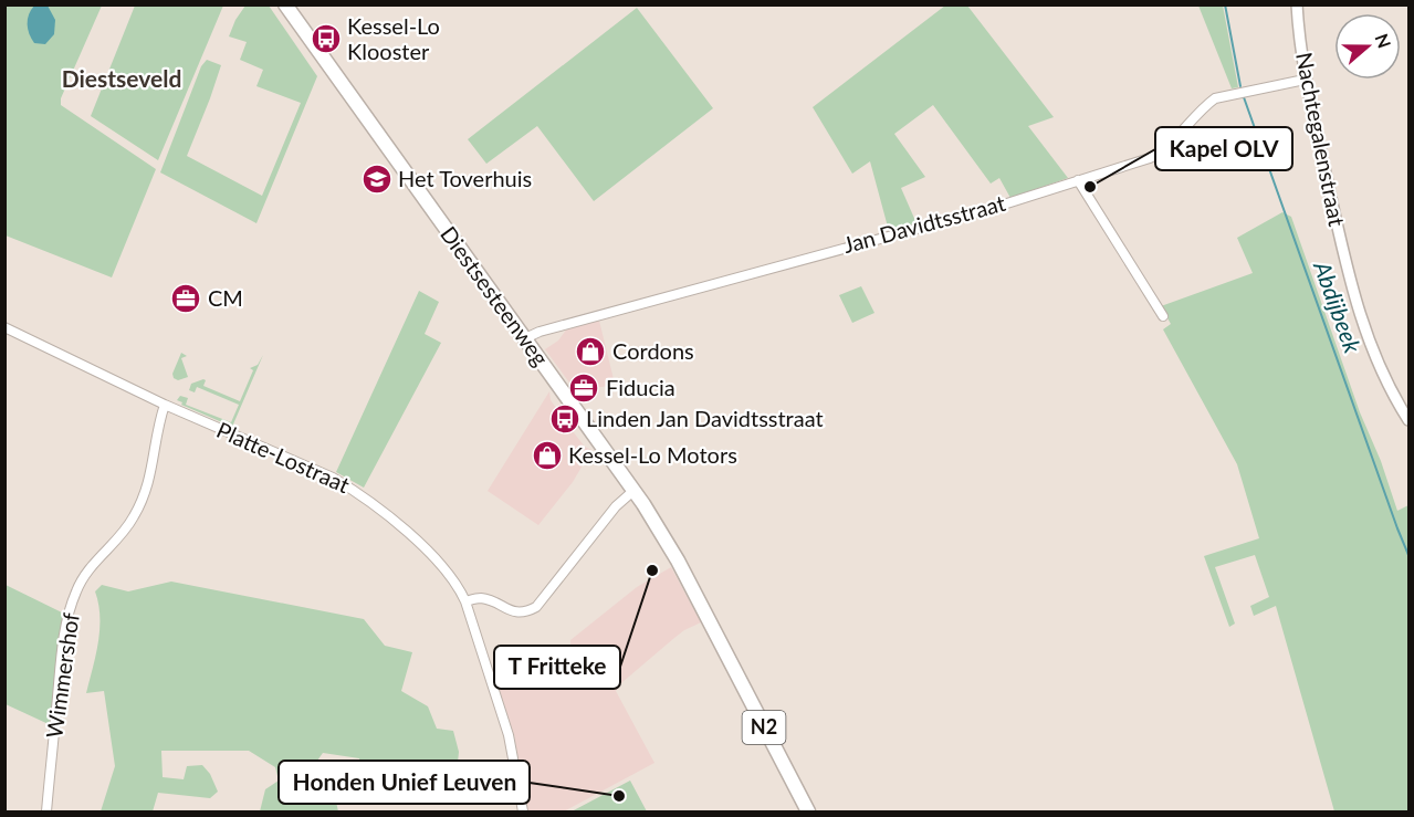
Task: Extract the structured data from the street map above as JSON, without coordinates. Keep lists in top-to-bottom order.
{
  "streets": {
    "main road": ["Diestsesteenweg", "N2"],
    "street": [
      "Nachtegalenstraat",
      "Jan Davidtsstraat",
      "Platte-Lostraat",
      "Wimmershof"
    ]
  },
  "crossings": [
    ["Nachtegalenstraat", "Jan Davidtsstraat"],
    ["Jan Davidtsstraat", "Diestsesteenweg"],
    ["Platte-Lostraat", "Wimmershof"]
  ],
  "districts": ["Diestseveld"],
  "water": ["Abdijbeek"],
  "places": {
    "bus stop": ["Kessel-Lo Klooster", "Linden Jan Davidtsstraat"],
    "school or university": ["Het Toverhuis"],
    "other": ["Kapel OLV", "T Fritteke", "Honden Unief Leuven"],
    "office": ["CM", "Fiducia"],
    "shop": ["Cordons", "Kessel-Lo Motors"]
  },
  "north": "right"
}
